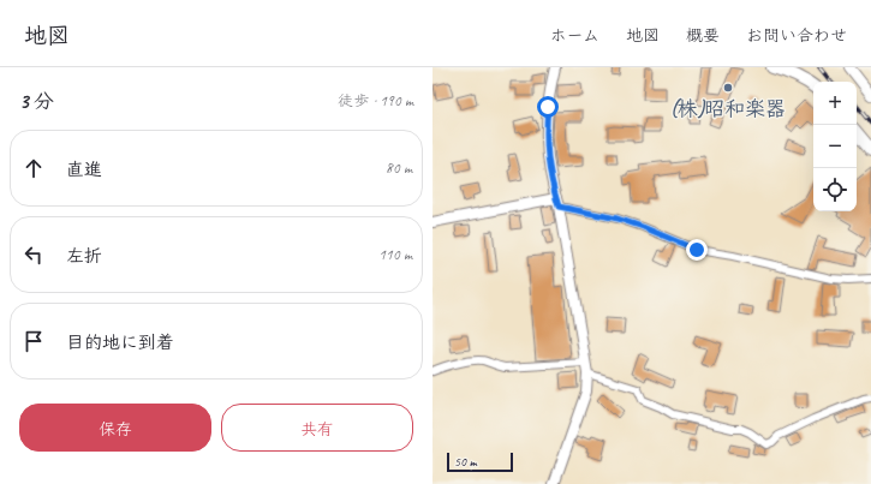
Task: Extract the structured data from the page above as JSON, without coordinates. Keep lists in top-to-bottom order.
{
  "places": ["(株)昭和楽器"],
  "scale_bar": "50 m",
  "page": {
    "header": "地図",
    "nav": [
      "ホーム",
      "地図",
      "概要",
      "お問い合わせ"
    ],
    "heading": ["3 分", "徒歩 · 190 m"],
    "map_buttons": ["+", "−"],
    "list": [
      ["直進", "80 m"],
      ["左折", "110 m"],
      "目的地に到着"
    ],
    "buttons": ["保存", "共有"],
    "scale": "50 m"
  }
}
